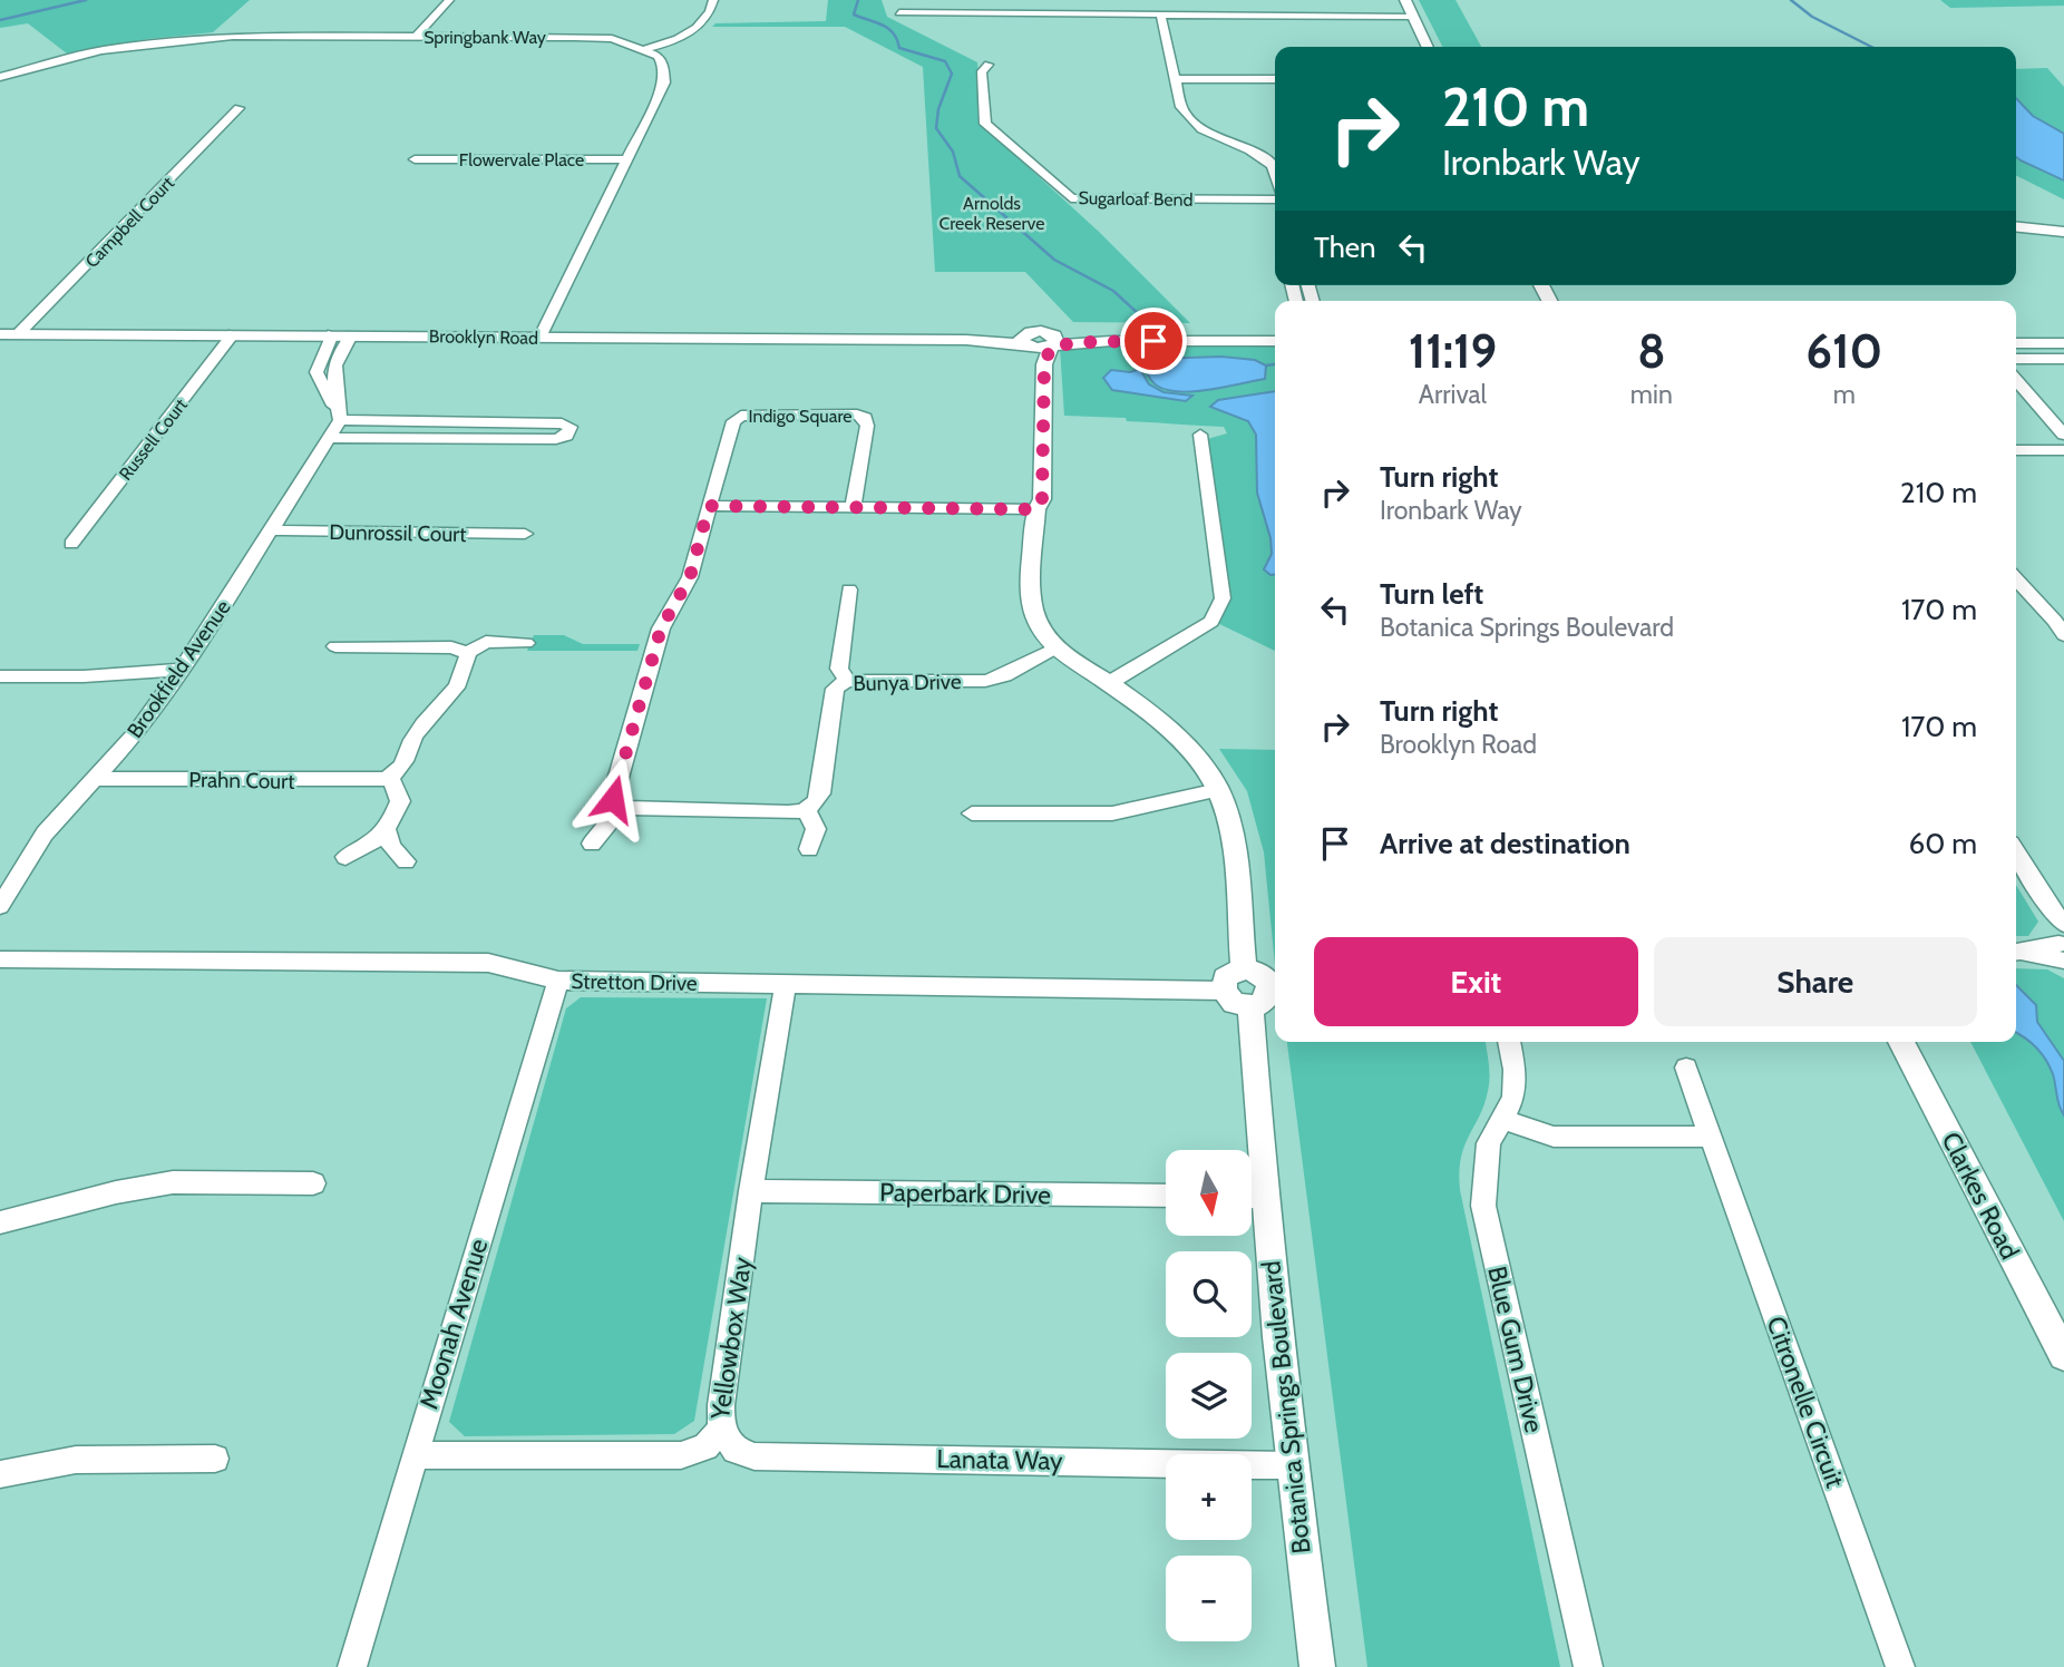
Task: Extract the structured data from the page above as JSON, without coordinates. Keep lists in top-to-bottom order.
{
  "streets": {
    "street": [
      "Springbank Way",
      "Flowervale Place",
      "Sugarloaf Bend",
      "Campbell Court",
      "Brooklyn Road",
      "Indigo Square",
      "Russell Court",
      "Dunrossil Court",
      "Brookfield Avenue",
      "Bunya Drive",
      "Prahn Court",
      "Stretton Drive",
      "Paperbark Drive",
      "Clarkes Road",
      "Moonah Avenue",
      "Yellowbox Way",
      "Blue Gum Drive",
      "Citronelle Circuit",
      "Botanica Springs Boulevard",
      "Lanata Way"
    ]
  },
  "crossings": [
    ["Campbell Court", "Brooklyn Road"],
    ["Brooklyn Road", "Russell Court"],
    ["Dunrossil Court", "Brookfield Avenue"],
    ["Brookfield Avenue", "Prahn Court"],
    ["Stretton Drive", "Moonah Avenue"],
    ["Stretton Drive", "Yellowbox Way"],
    ["Stretton Drive", "Botanica Springs Boulevard"],
    ["Paperbark Drive", "Yellowbox Way"],
    ["Moonah Avenue", "Yellowbox Way"],
    ["Yellowbox Way", "Lanata Way"],
    ["Botanica Springs Boulevard", "Lanata Way"]
  ],
  "parks": ["Arnolds Creek Reserve"],
  "north": "bottom",
  "page": {
    "turn": ["210 m", "Ironbark Way"],
    "then": "Then",
    "eta": [
      "11:19",
      "Arrival",
      "8",
      "min",
      "610",
      "m"
    ],
    "list": [
      {
        "name": "Turn right",
        "note": "Ironbark Way",
        "value": "210 m"
      },
      {
        "name": "Turn left",
        "note": "Botanica Springs Boulevard",
        "value": "170 m"
      },
      {
        "name": "Turn right",
        "note": "Brooklyn Road",
        "value": "170 m"
      },
      {
        "name": "Arrive at destination",
        "value": "60 m"
      }
    ],
    "buttons": ["Exit", "Share"],
    "map_buttons": ["+", "−"]
  }
}
